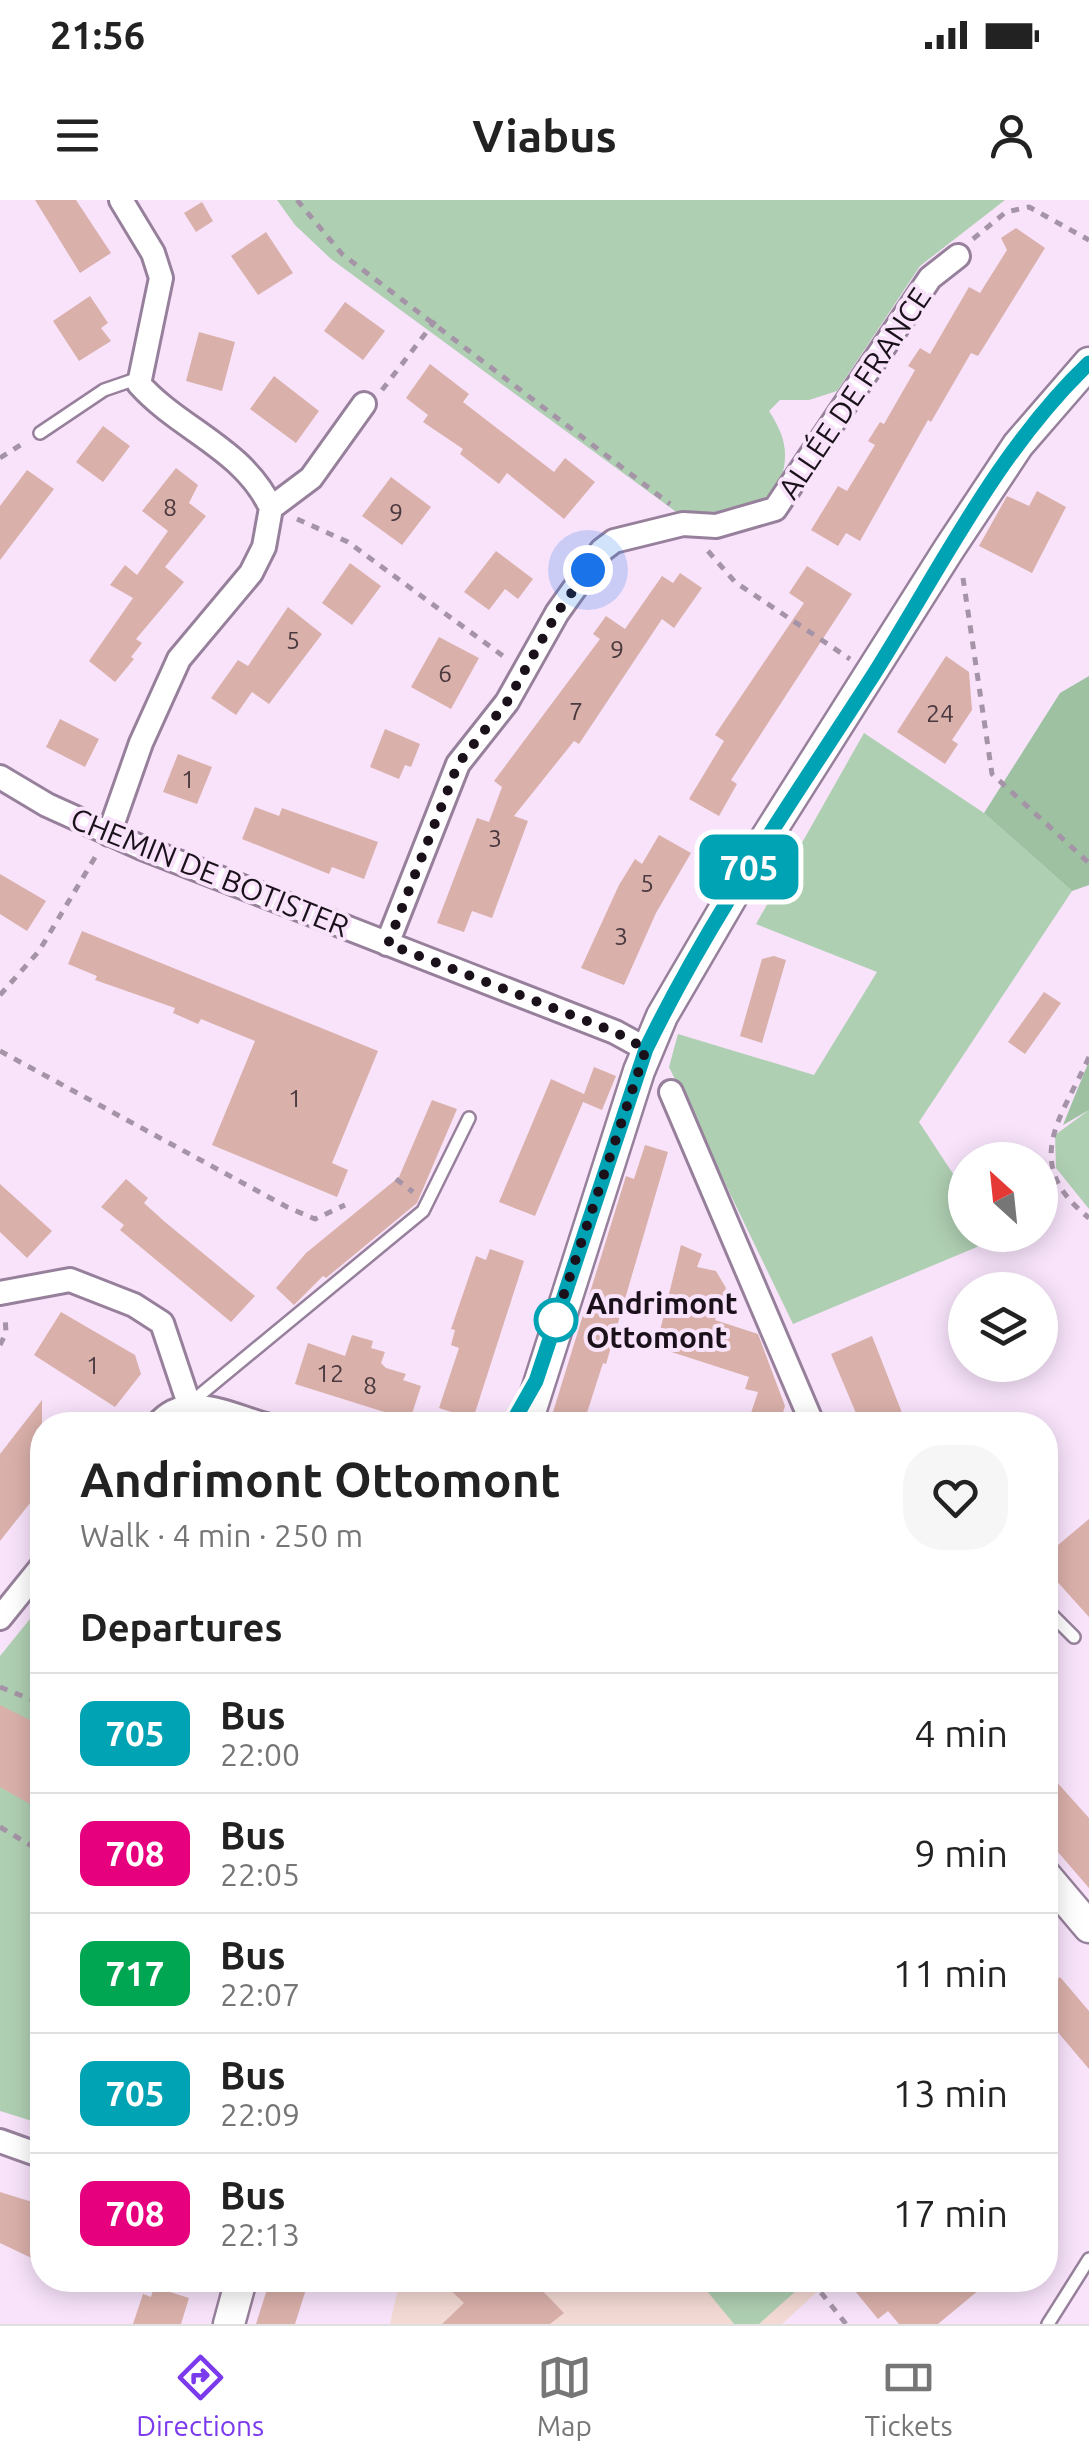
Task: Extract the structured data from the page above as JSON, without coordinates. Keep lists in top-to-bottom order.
{
  "streets": {
    "street": ["ALLÉE DE FRANCE", "CHEMIN DE BOTISTER"]
  },
  "crossings": [
    ["ALLÉE DE FRANCE", "CHEMIN DE BOTISTER"]
  ],
  "places": ["Andrimont Ottomont"],
  "lines": ["bus line 705"],
  "house_numbers": [
    "8",
    "9",
    "5",
    "9",
    "6",
    "7",
    "24",
    "1",
    "3",
    "5",
    "3",
    "1",
    "1",
    "12",
    "8"
  ],
  "north": "top left",
  "page": {
    "status": "21:56",
    "header": "Viabus",
    "on_map": "705",
    "heading": [
      ["Andrimont Ottomont", "Walk · 4 min · 250 m"],
      "Departures"
    ],
    "list": [
      {
        "mark": "705",
        "name": "Bus",
        "note": "22:00",
        "value": "4 min"
      },
      {
        "mark": "708",
        "name": "Bus",
        "note": "22:05",
        "value": "9 min"
      },
      {
        "mark": "717",
        "name": "Bus",
        "note": "22:07",
        "value": "11 min"
      },
      {
        "mark": "705",
        "name": "Bus",
        "note": "22:09",
        "value": "13 min"
      },
      {
        "mark": "708",
        "name": "Bus",
        "note": "22:13",
        "value": "17 min"
      }
    ],
    "tabs": ["Directions", "Map", "Tickets"]
  }
}
